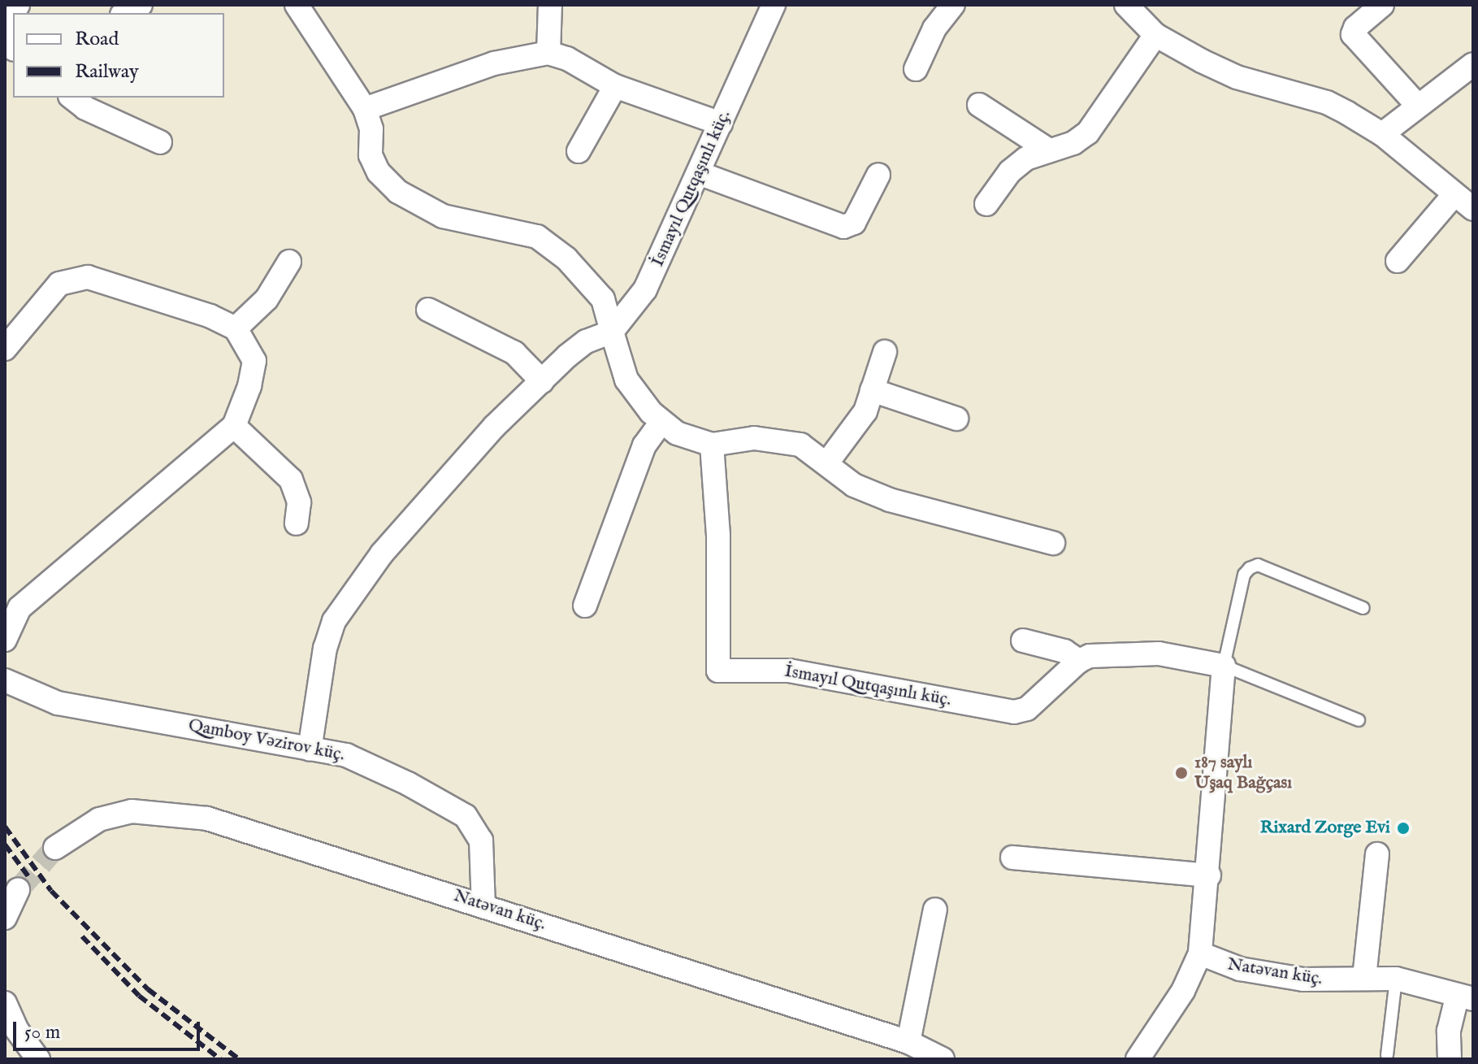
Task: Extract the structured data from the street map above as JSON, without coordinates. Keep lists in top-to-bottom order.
{
  "streets": {
    "street": ["İsmayıl Qutqaşınlı küç.", "Qamboy Vəzirov küç.", "Natəvan küç."]
  },
  "crossings": [
    ["Qamboy Vəzirov küç.", "Natəvan küç."]
  ],
  "places": ["187 saylı Uşaq Bağçası", "Rixard Zorge Evi"],
  "legend": ["Road", "Railway"],
  "scale_bar": "50 m"
}
